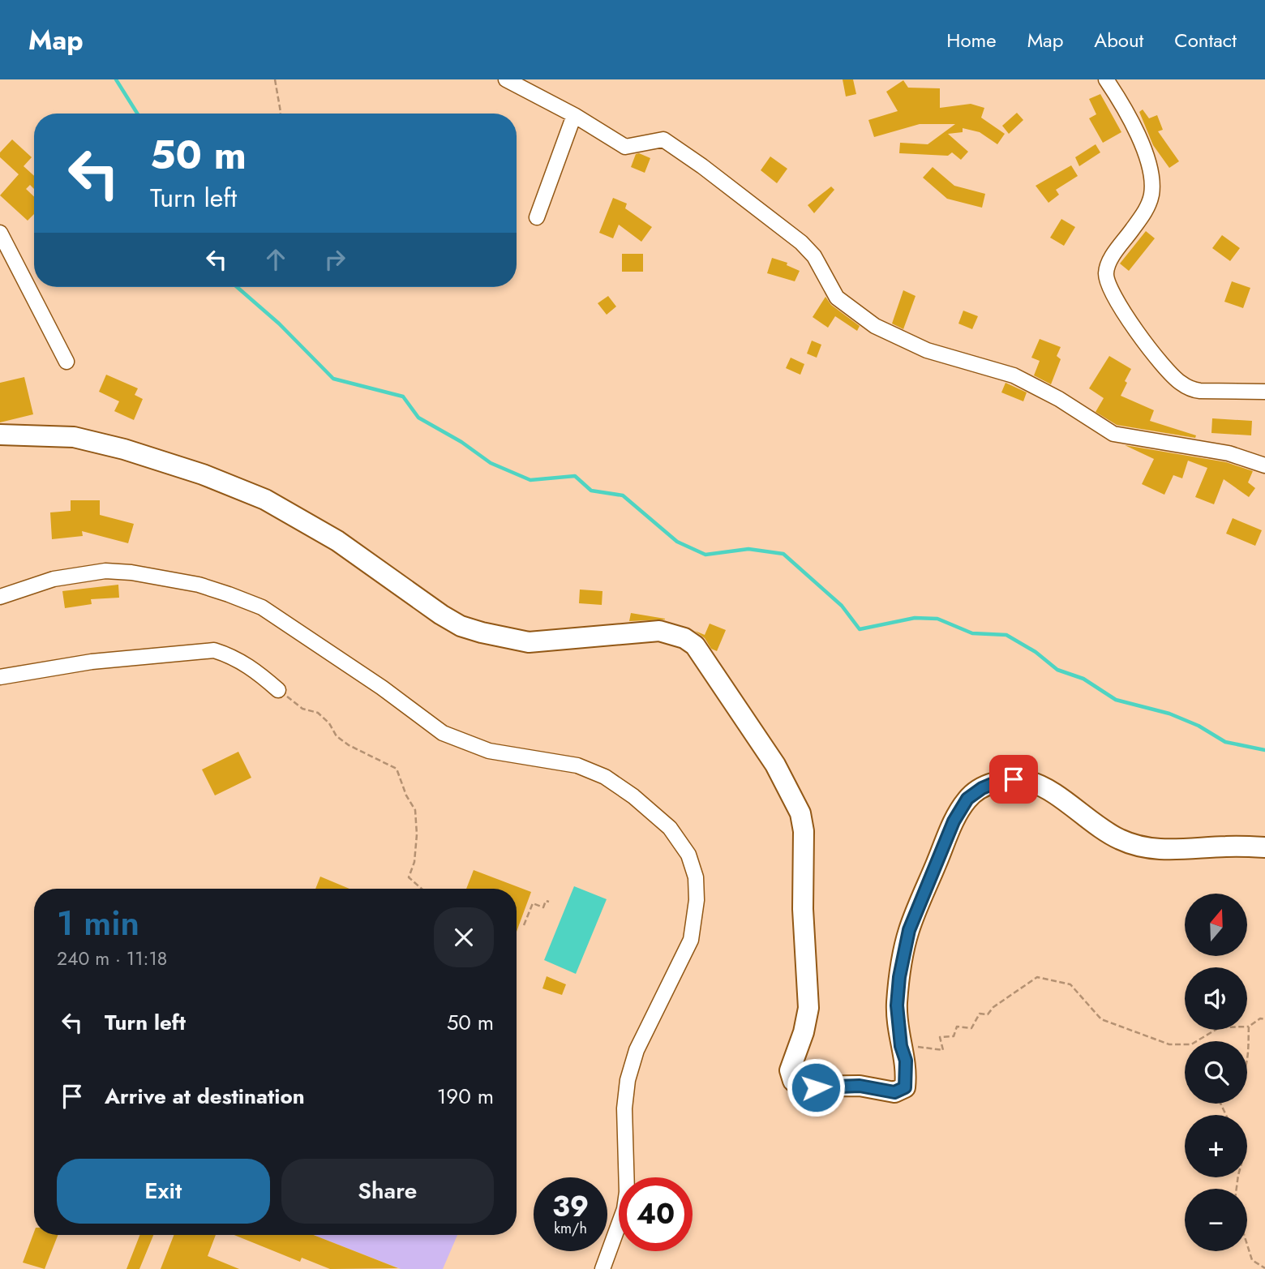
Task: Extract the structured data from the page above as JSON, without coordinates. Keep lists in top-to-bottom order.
{
  "north": "top",
  "page": {
    "header": "Map",
    "nav": [
      "Home",
      "Map",
      "About",
      "Contact"
    ],
    "turn": ["50 m", "Turn left"],
    "heading": ["1 min", "240 m · 11:18"],
    "map_buttons": ["+", "−"],
    "list": [
      {
        "name": "Turn left",
        "value": "50 m"
      },
      {
        "name": "Arrive at destination",
        "value": "190 m"
      }
    ],
    "buttons": ["Exit", "Share"],
    "speed": "39 km/h",
    "limit": "40"
  }
}
